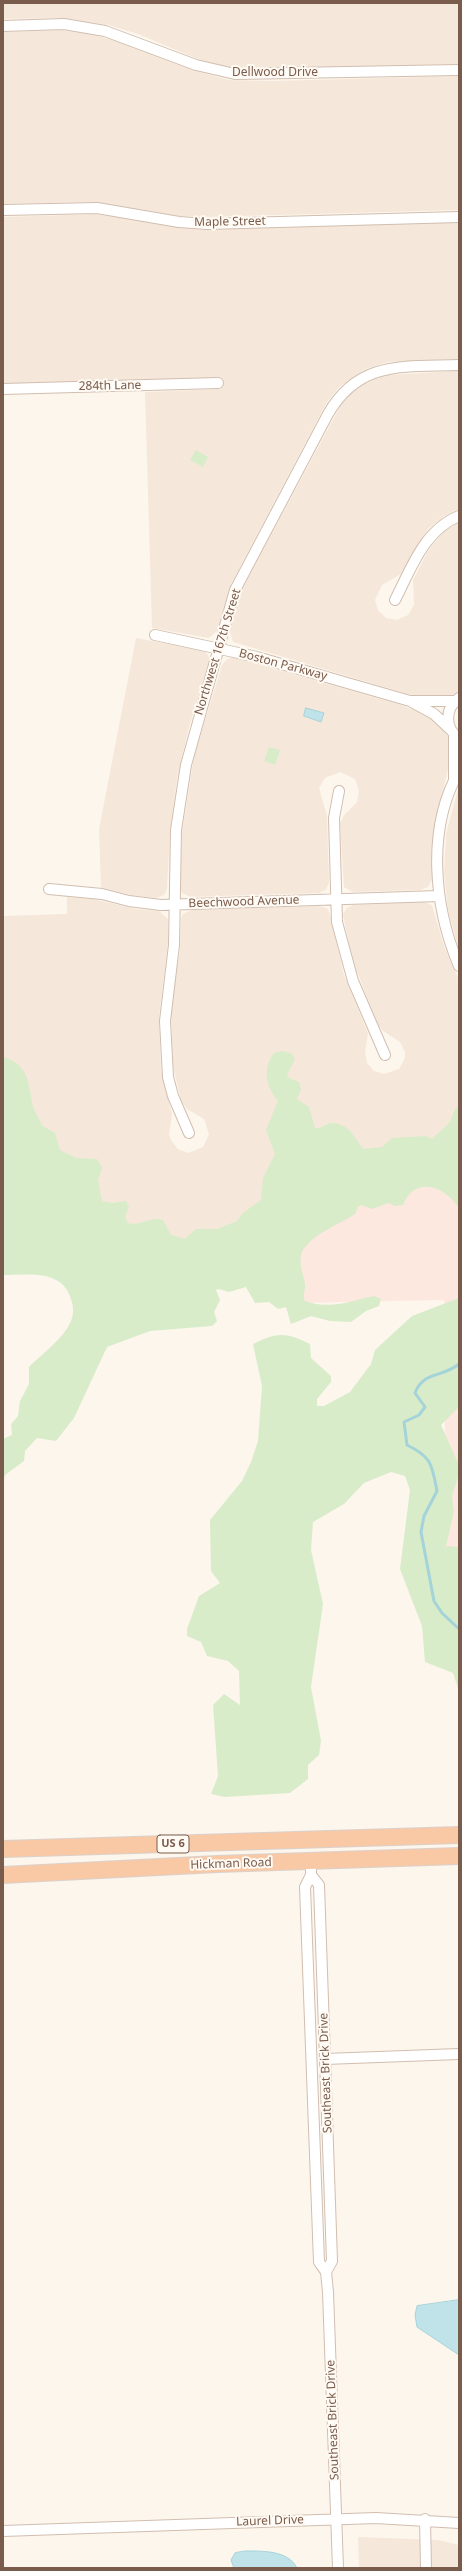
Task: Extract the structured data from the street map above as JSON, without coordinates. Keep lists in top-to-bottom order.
{
  "streets": {
    "highway": ["US 6", "Hickman Road"],
    "street": [
      "Dellwood Drive",
      "Maple Street",
      "284th Lane",
      "Northwest 167th Street",
      "Boston Parkway",
      "Beechwood Avenue",
      "Southeast Brick Drive",
      "Laurel Drive"
    ]
  },
  "crossings": [
    ["Northwest 167th Street", "Boston Parkway"],
    ["Northwest 167th Street", "Beechwood Avenue"],
    ["Hickman Road", "Southeast Brick Drive"],
    ["Southeast Brick Drive", "Laurel Drive"]
  ]
}
